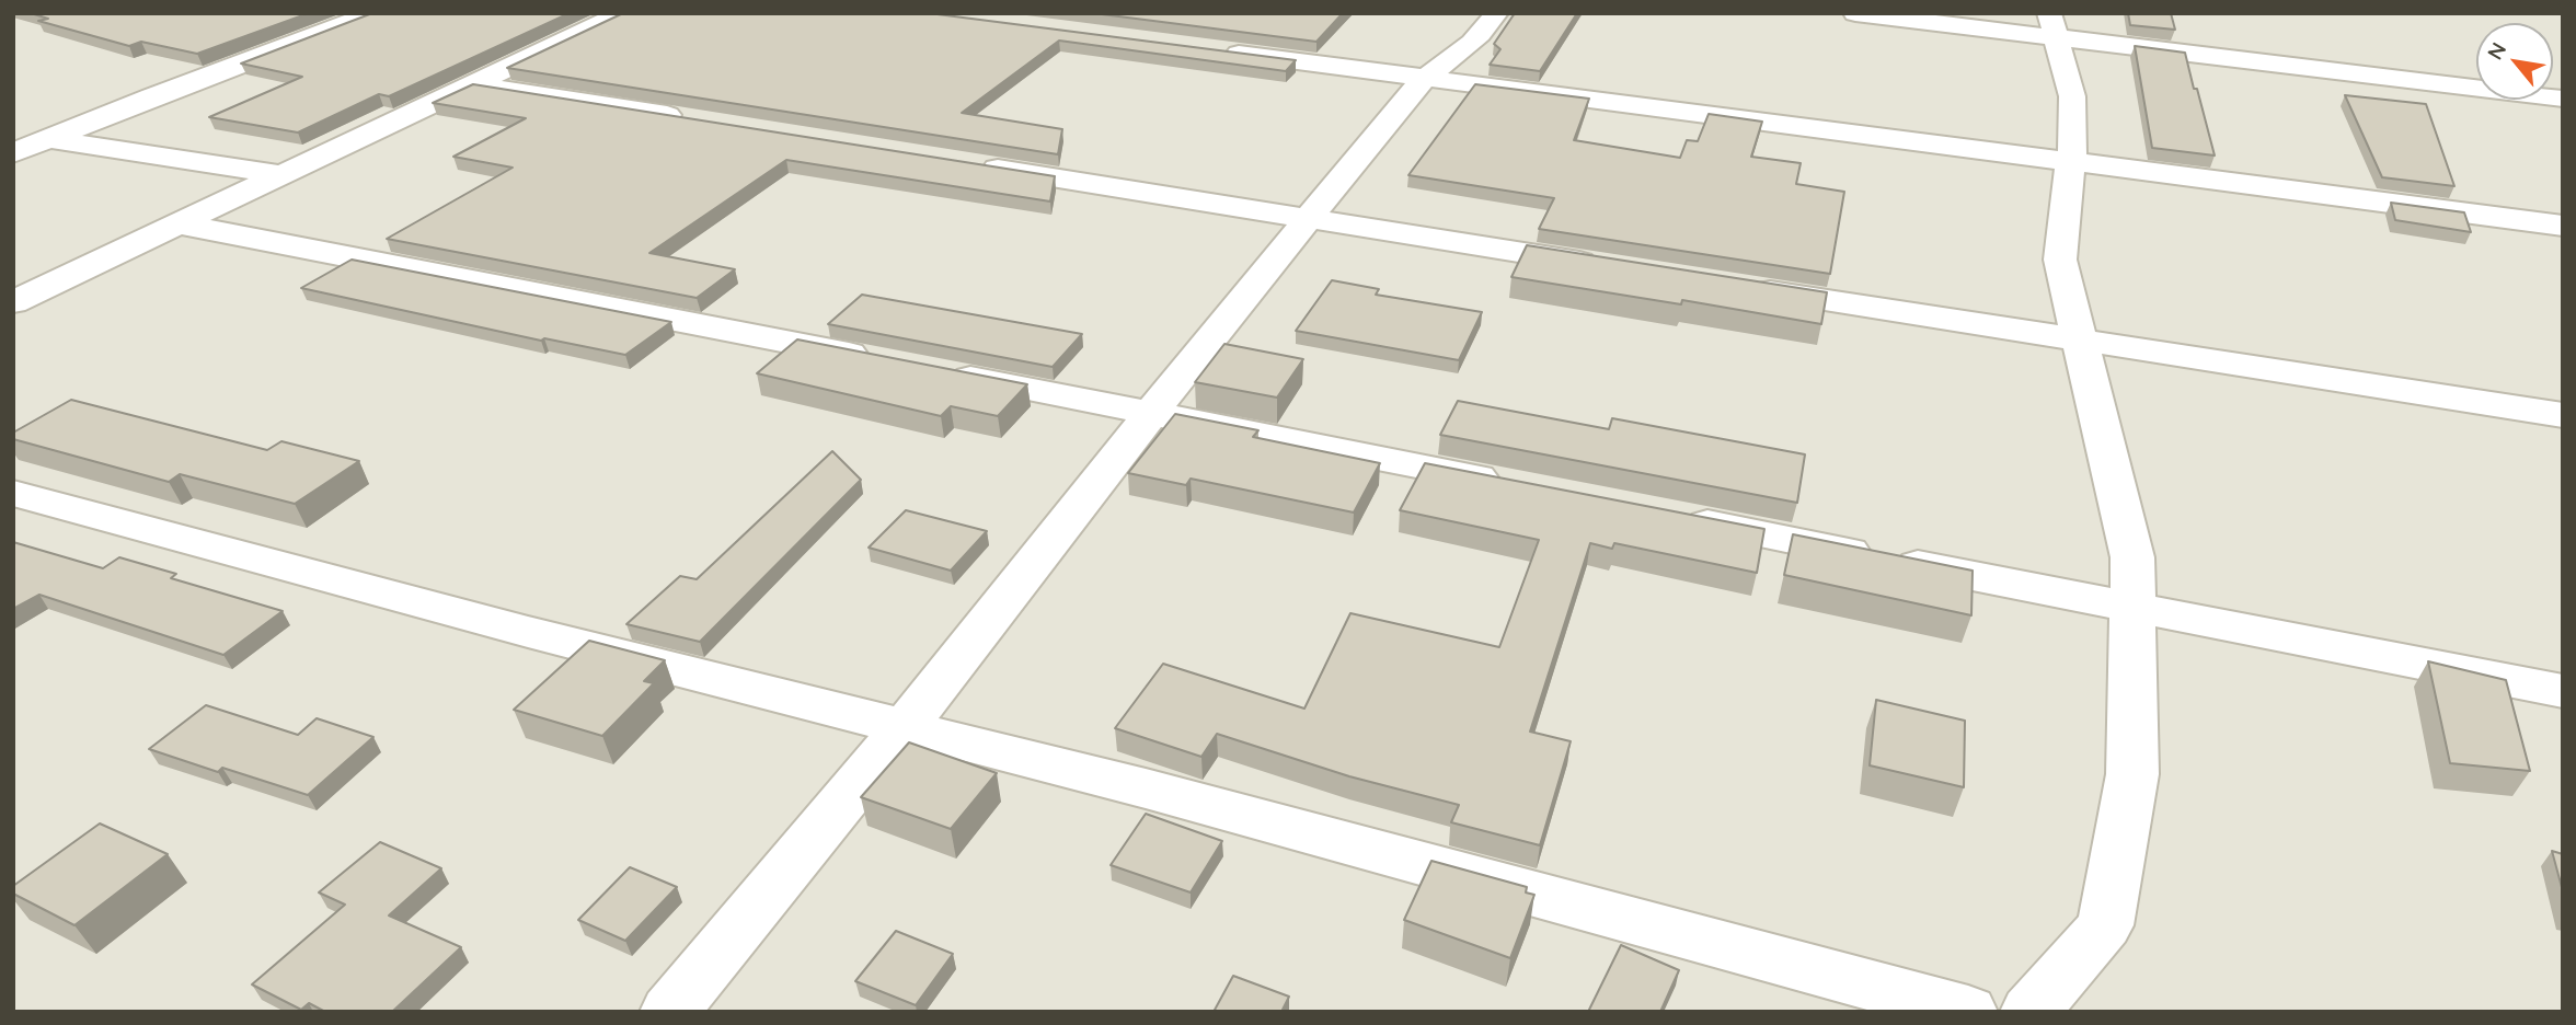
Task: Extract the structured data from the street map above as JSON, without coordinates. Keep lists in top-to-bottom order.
{
  "north": "top left"
}
